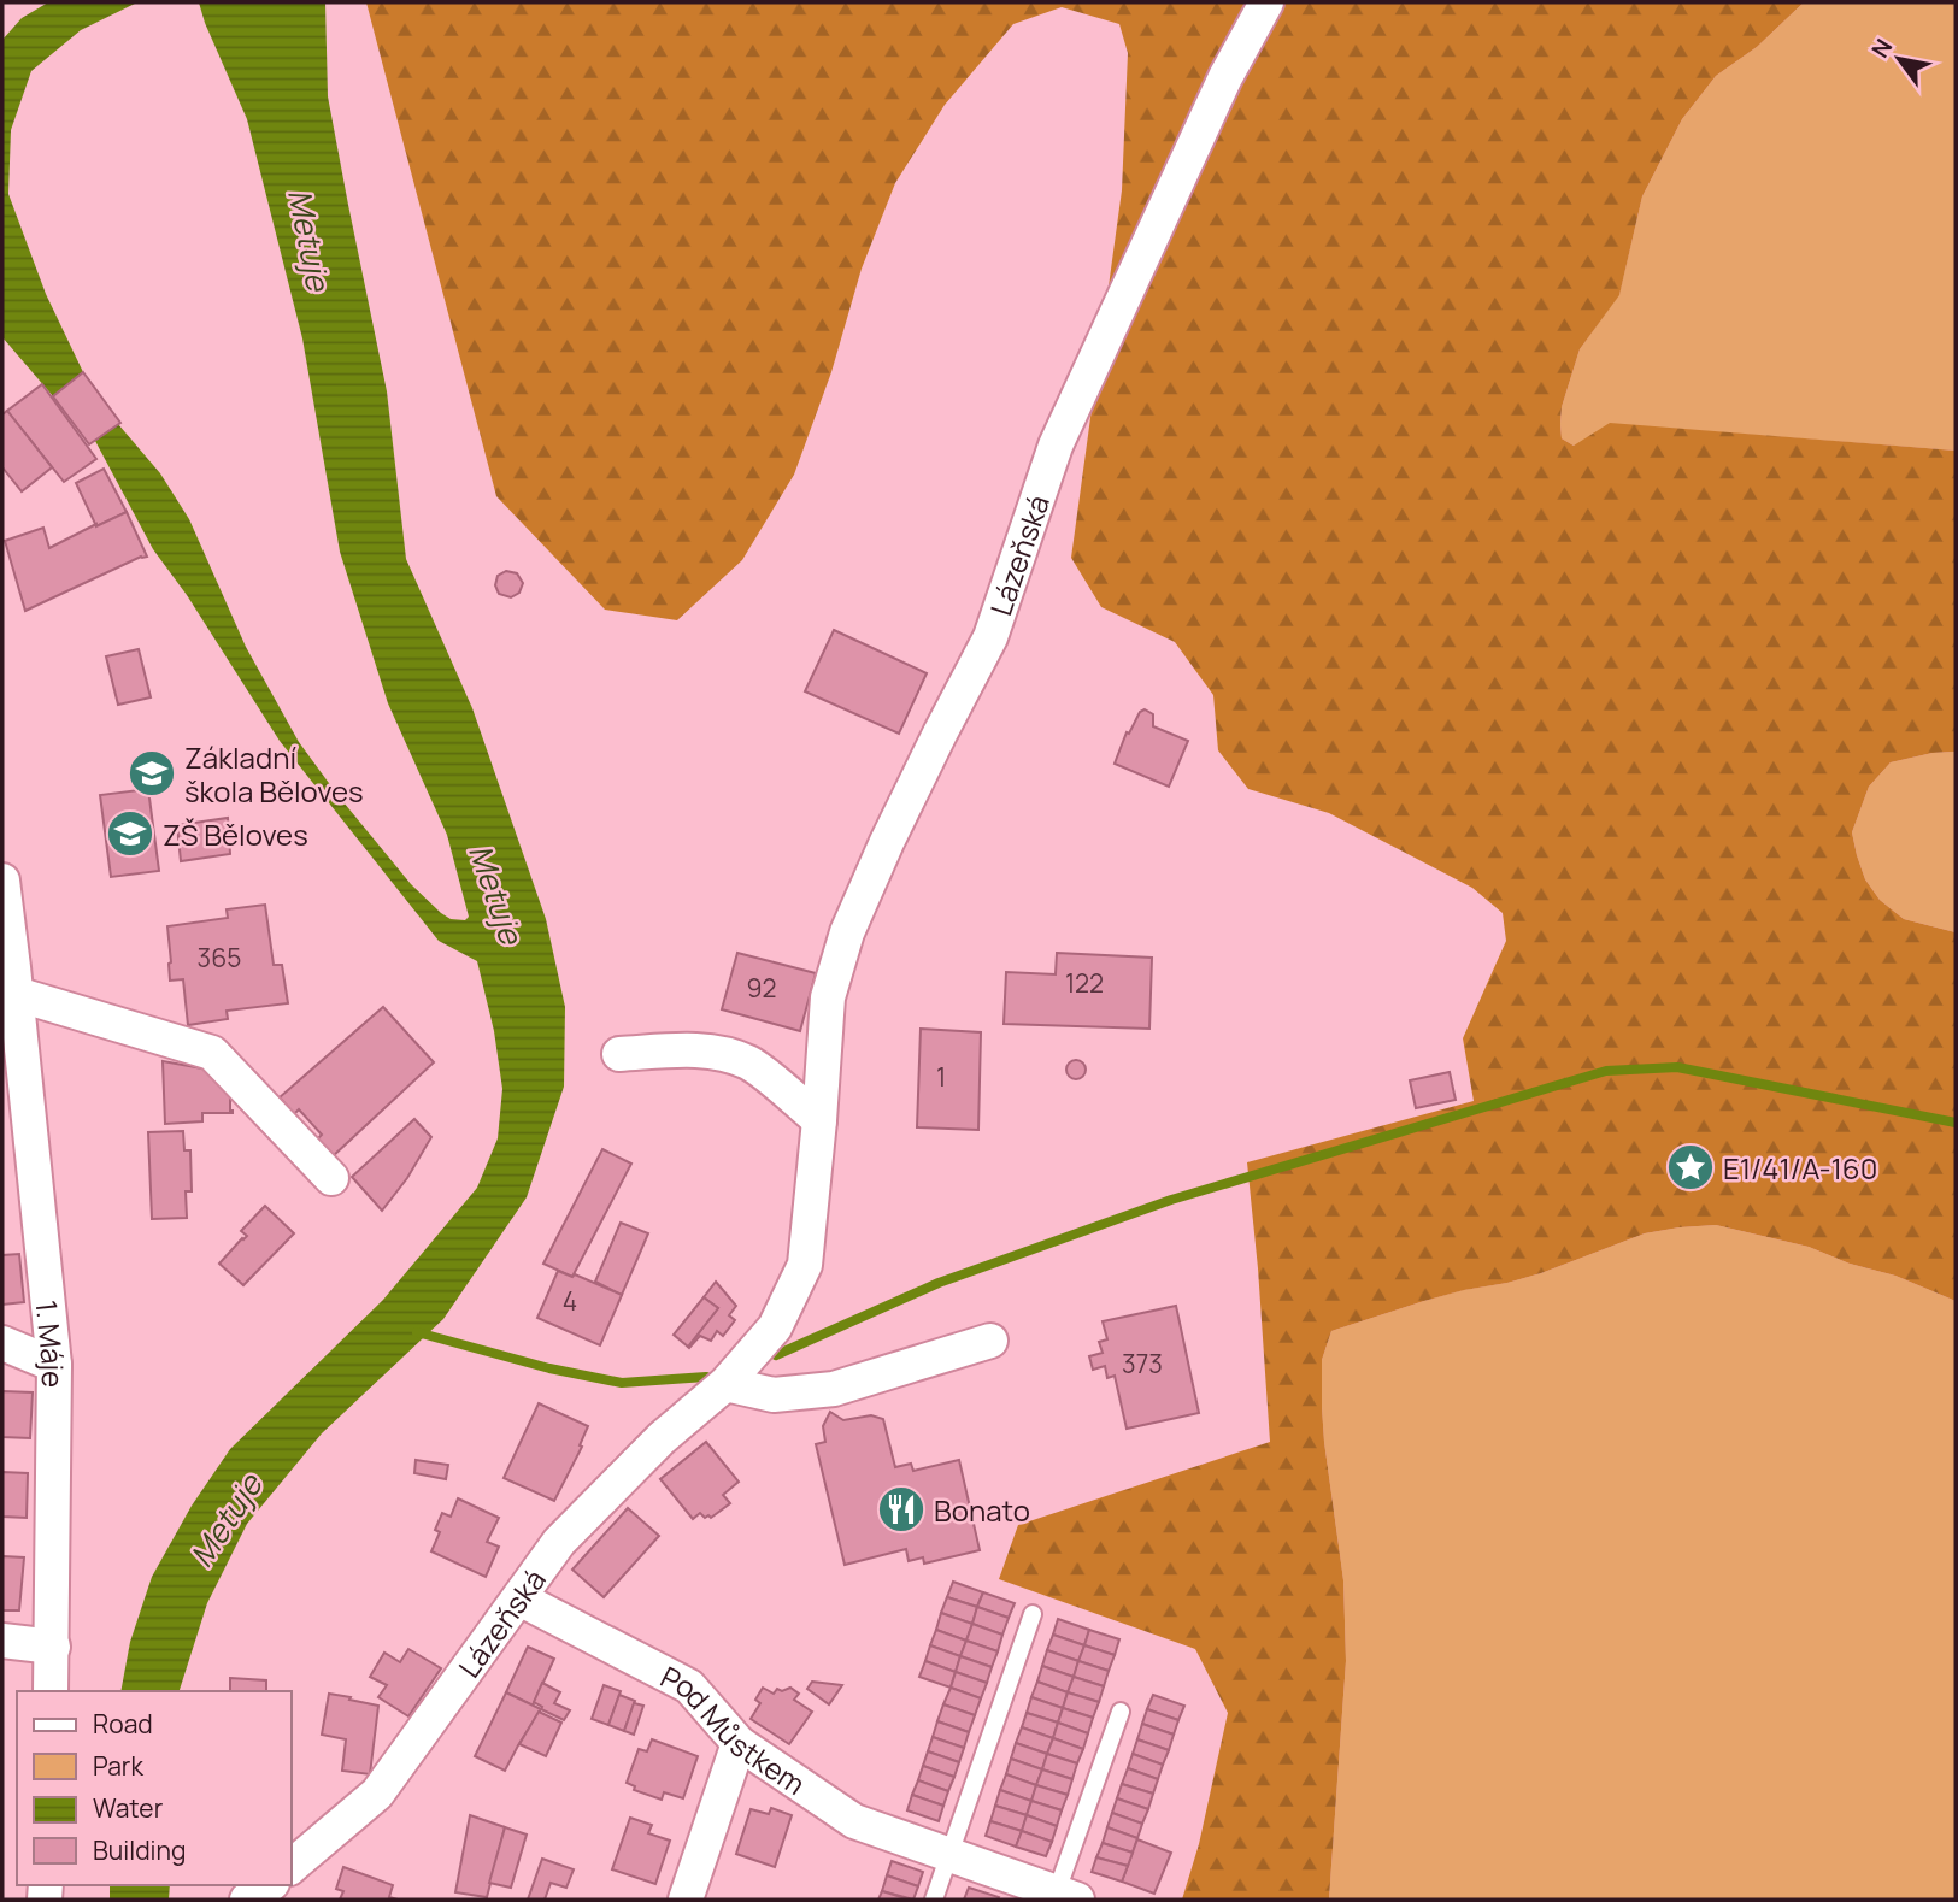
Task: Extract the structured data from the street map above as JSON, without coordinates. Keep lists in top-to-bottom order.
{
  "streets": {
    "street": ["Lázeňská", "1. Máje", "Pod Můstkem"]
  },
  "crossings": [
    ["Lázeňská", "Pod Můstkem"]
  ],
  "water": ["Metuje"],
  "places": {
    "school or university": ["Základní škola Běloves", "ZŠ Běloves"],
    "place": ["E1/41/A-160"],
    "restaurant": ["Bonato"]
  },
  "house_numbers": [
    "365",
    "122",
    "92",
    "1",
    "4",
    "373"
  ],
  "legend": [
    "Road",
    "Park",
    "Water",
    "Building"
  ],
  "north": "top left"
}
